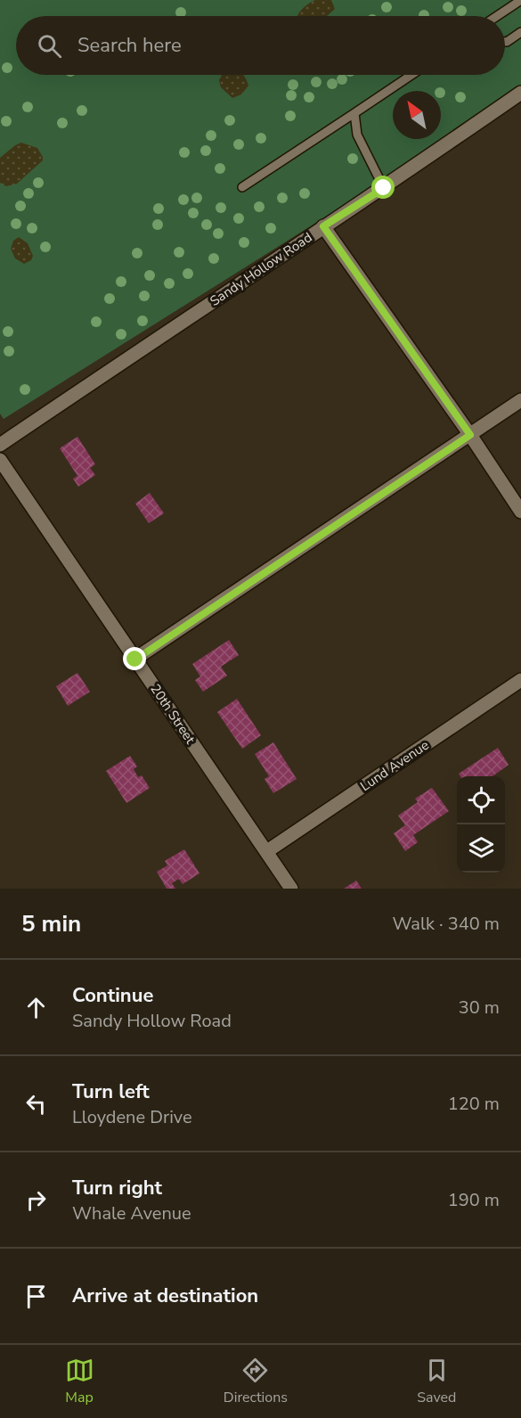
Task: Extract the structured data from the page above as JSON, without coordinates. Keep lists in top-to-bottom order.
{
  "streets": {
    "street": ["Sandy Hollow Road", "20th Street", "Lund Avenue"]
  },
  "crossings": [
    ["20th Street", "Lund Avenue"]
  ],
  "north": "top left",
  "page": {
    "search": "Search here",
    "heading": ["5 min", "Walk · 340 m"],
    "list": [
      ["Continue", "Sandy Hollow Road", "30 m"],
      ["Turn left", "Lloydene Drive", "120 m"],
      ["Turn right", "Whale Avenue", "190 m"],
      "Arrive at destination"
    ],
    "nav": ["Map", "Directions", "Saved"]
  }
}
